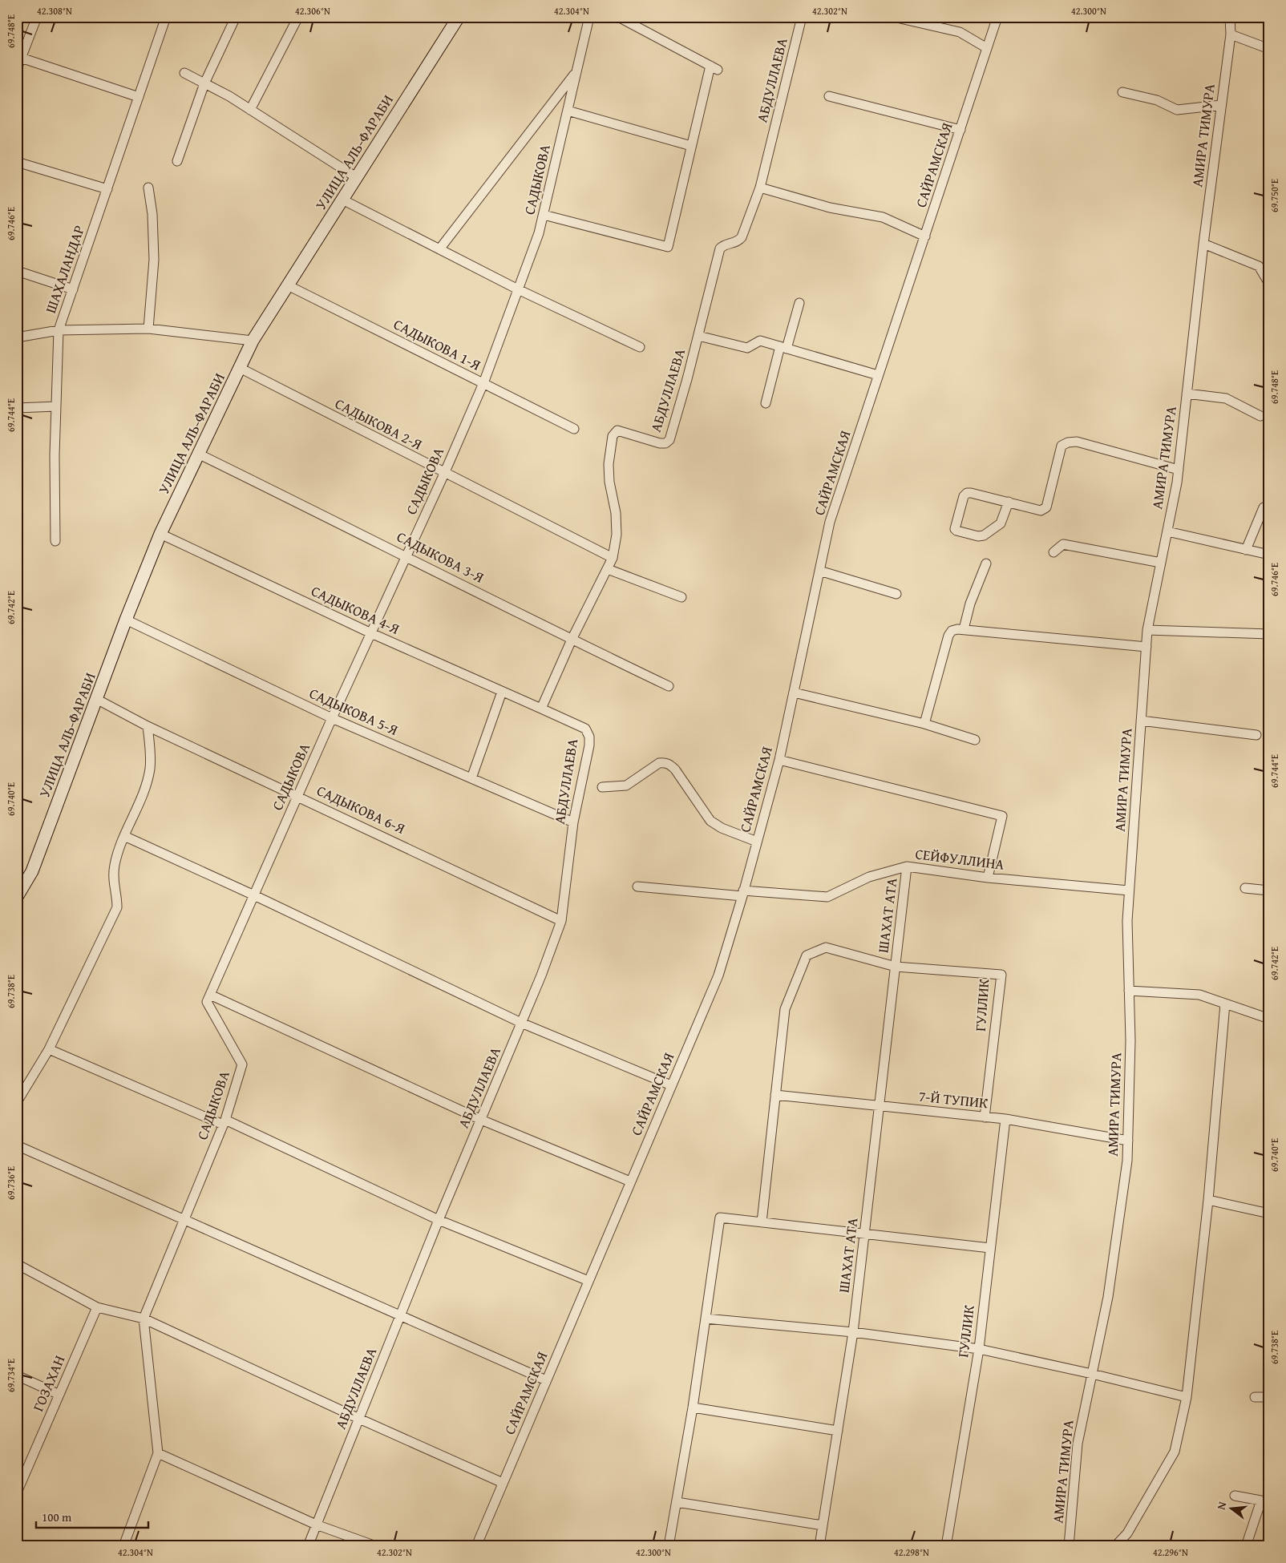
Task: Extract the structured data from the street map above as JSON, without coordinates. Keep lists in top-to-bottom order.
{
  "streets": {
    "main road": ["УЛИЦА АЛЬ-ФАРАБИ"],
    "street": [
      "АБДУЛЛАЕВА",
      "АМИРА ТИМУРА",
      "САЙРАМСКАЯ",
      "САДЫКОВА",
      "ШАХАЛАНДАР",
      "САДЫКОВА 1-Я",
      "САДЫКОВА 2-Я",
      "САДЫКОВА 3-Я",
      "САДЫКОВА 4-Я",
      "САДЫКОВА 5-Я",
      "САДЫКОВА 6-Я",
      "СЕЙФУЛЛИНА",
      "ШАХАТ АТА",
      "ГУЛЛИК",
      "7-Й ТУПИК",
      "ГОЗАХАН"
    ]
  },
  "crossings": [
    ["АБДУЛЛАЕВА", "САДЫКОВА 2-Я"],
    ["АБДУЛЛАЕВА", "САДЫКОВА 3-Я"],
    ["АБДУЛЛАЕВА", "САДЫКОВА 4-Я"],
    ["АБДУЛЛАЕВА", "САДЫКОВА 5-Я"],
    ["АБДУЛЛАЕВА", "САДЫКОВА 6-Я"],
    ["АМИРА ТИМУРА", "СЕЙФУЛЛИНА"],
    ["АМИРА ТИМУРА", "7-Й ТУПИК"],
    ["УЛИЦА АЛЬ-ФАРАБИ", "САДЫКОВА 1-Я"],
    ["УЛИЦА АЛЬ-ФАРАБИ", "САДЫКОВА 2-Я"],
    ["УЛИЦА АЛЬ-ФАРАБИ", "САДЫКОВА 3-Я"],
    ["УЛИЦА АЛЬ-ФАРАБИ", "САДЫКОВА 4-Я"],
    ["УЛИЦА АЛЬ-ФАРАБИ", "САДЫКОВА 5-Я"],
    ["УЛИЦА АЛЬ-ФАРАБИ", "САДЫКОВА 6-Я"],
    ["САЙРАМСКАЯ", "СЕЙФУЛЛИНА"],
    ["САДЫКОВА", "САДЫКОВА 1-Я"],
    ["САДЫКОВА", "САДЫКОВА 2-Я"],
    ["САДЫКОВА", "САДЫКОВА 3-Я"],
    ["САДЫКОВА", "САДЫКОВА 4-Я"],
    ["САДЫКОВА", "САДЫКОВА 5-Я"],
    ["САДЫКОВА", "САДЫКОВА 6-Я"],
    ["СЕЙФУЛЛИНА", "ШАХАТ АТА"],
    ["ШАХАТ АТА", "ГУЛЛИК"],
    ["ШАХАТ АТА", "7-Й ТУПИК"],
    ["ГУЛЛИК", "7-Й ТУПИК"]
  ],
  "scale_bar": "100 m",
  "north": "left",
  "coordinates": [
    "42.308°N",
    "42.306°N",
    "42.304°N",
    "42.302°N",
    "42.300°N",
    "69.748°E",
    "69.750°E",
    "69.746°E",
    "69.744°E",
    "69.742°E",
    "69.740°E",
    "69.738°E",
    "69.736°E",
    "69.734°E",
    "42.298°N",
    "42.296°N"
  ]
}
